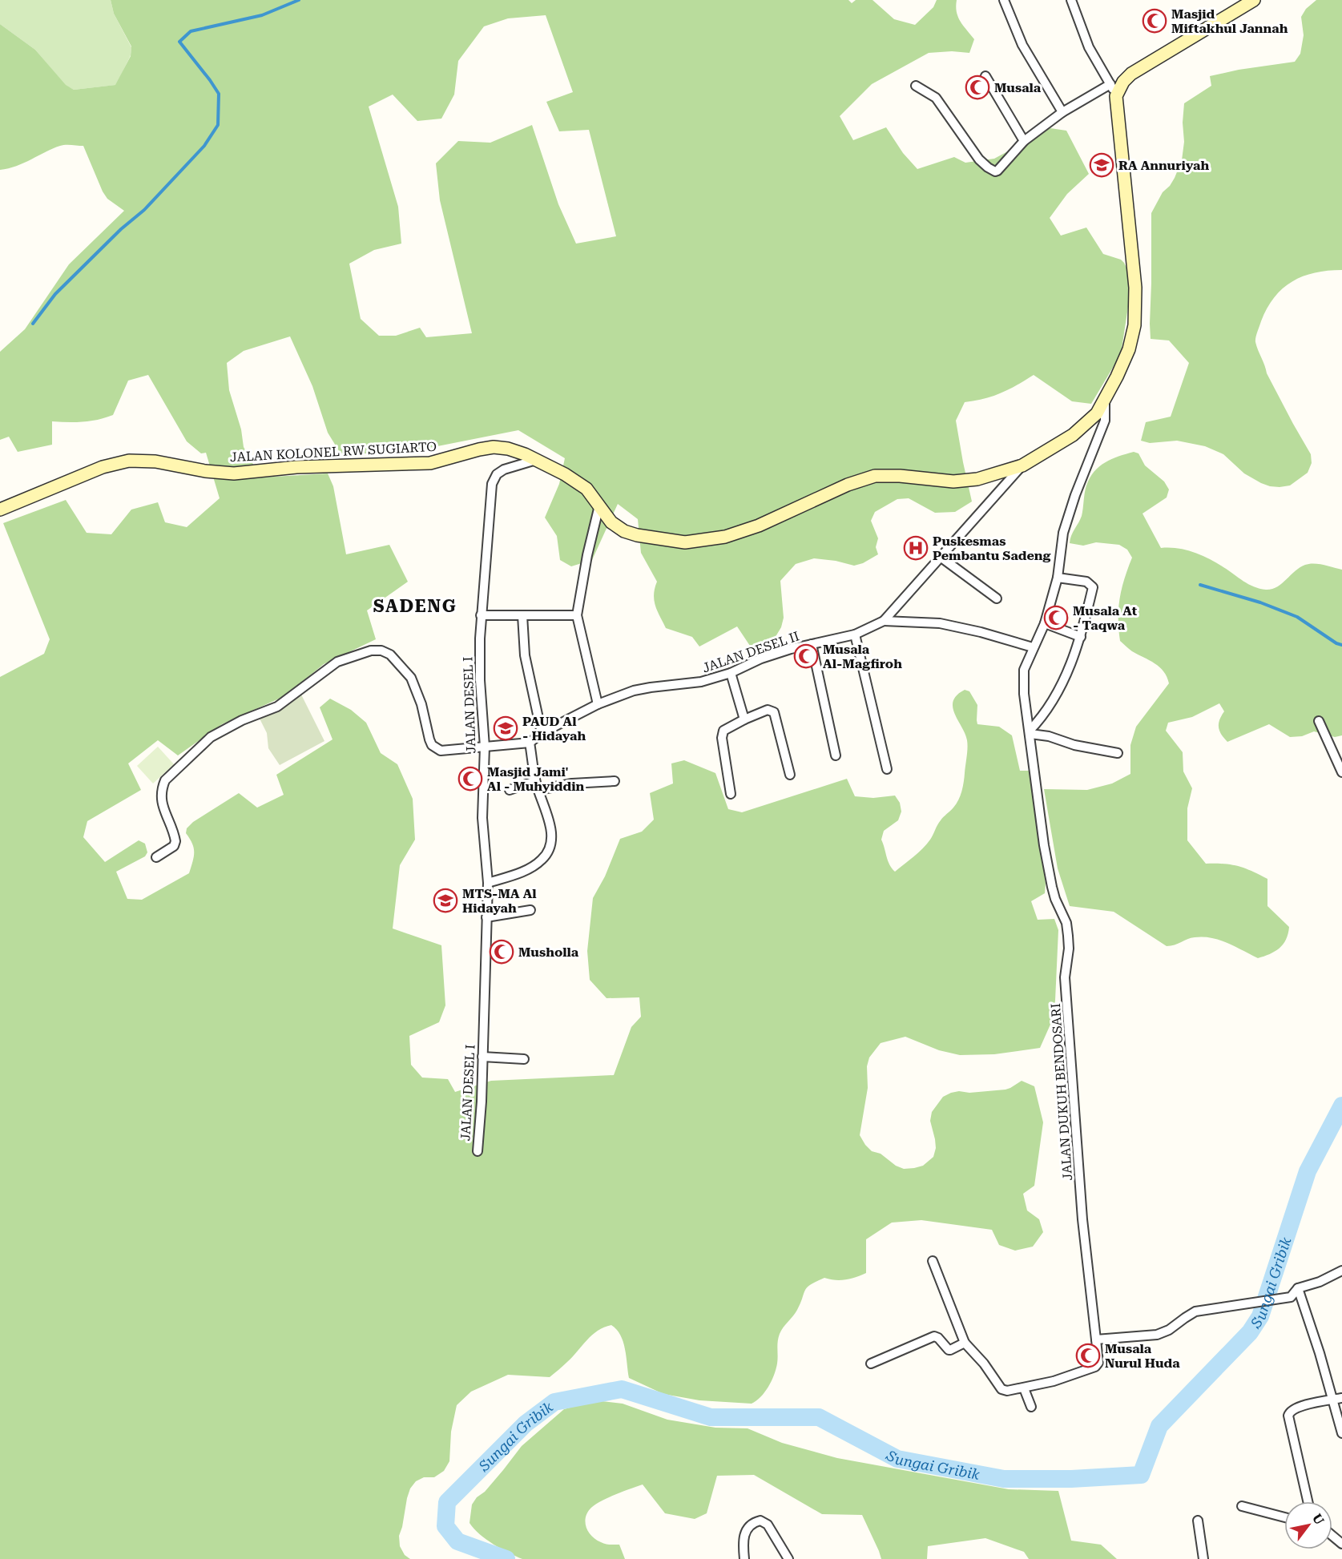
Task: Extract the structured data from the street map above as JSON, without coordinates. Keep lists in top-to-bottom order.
{
  "streets": {
    "main road": ["JALAN KOLONEL RW SUGIARTO"],
    "street": ["JALAN DESEL II", "JALAN DESEL I", "JALAN DUKUH BENDOSARI"]
  },
  "crossings": [
    ["JALAN KOLONEL RW SUGIARTO", "JALAN DESEL II"],
    ["JALAN KOLONEL RW SUGIARTO", "JALAN DESEL I"],
    ["JALAN KOLONEL RW SUGIARTO", "JALAN DUKUH BENDOSARI"]
  ],
  "districts": ["SADENG"],
  "water": ["Sungai Gribik"],
  "places": {
    "mosque": [
      "Masjid Miftakhul Jannah",
      "Musala",
      "Musala At - Taqwa",
      "Musala Al-Magfiroh",
      "Masjid Jami' Al - Muhyiddin",
      "Musholla",
      "Musala Nurul Huda"
    ],
    "school or university": ["RA Annuriyah", "PAUD Al - Hidayah", "MTS-MA Al Hidayah"],
    "hospital": ["Puskesmas Pembantu Sadeng"]
  },
  "north": "top right"
}
